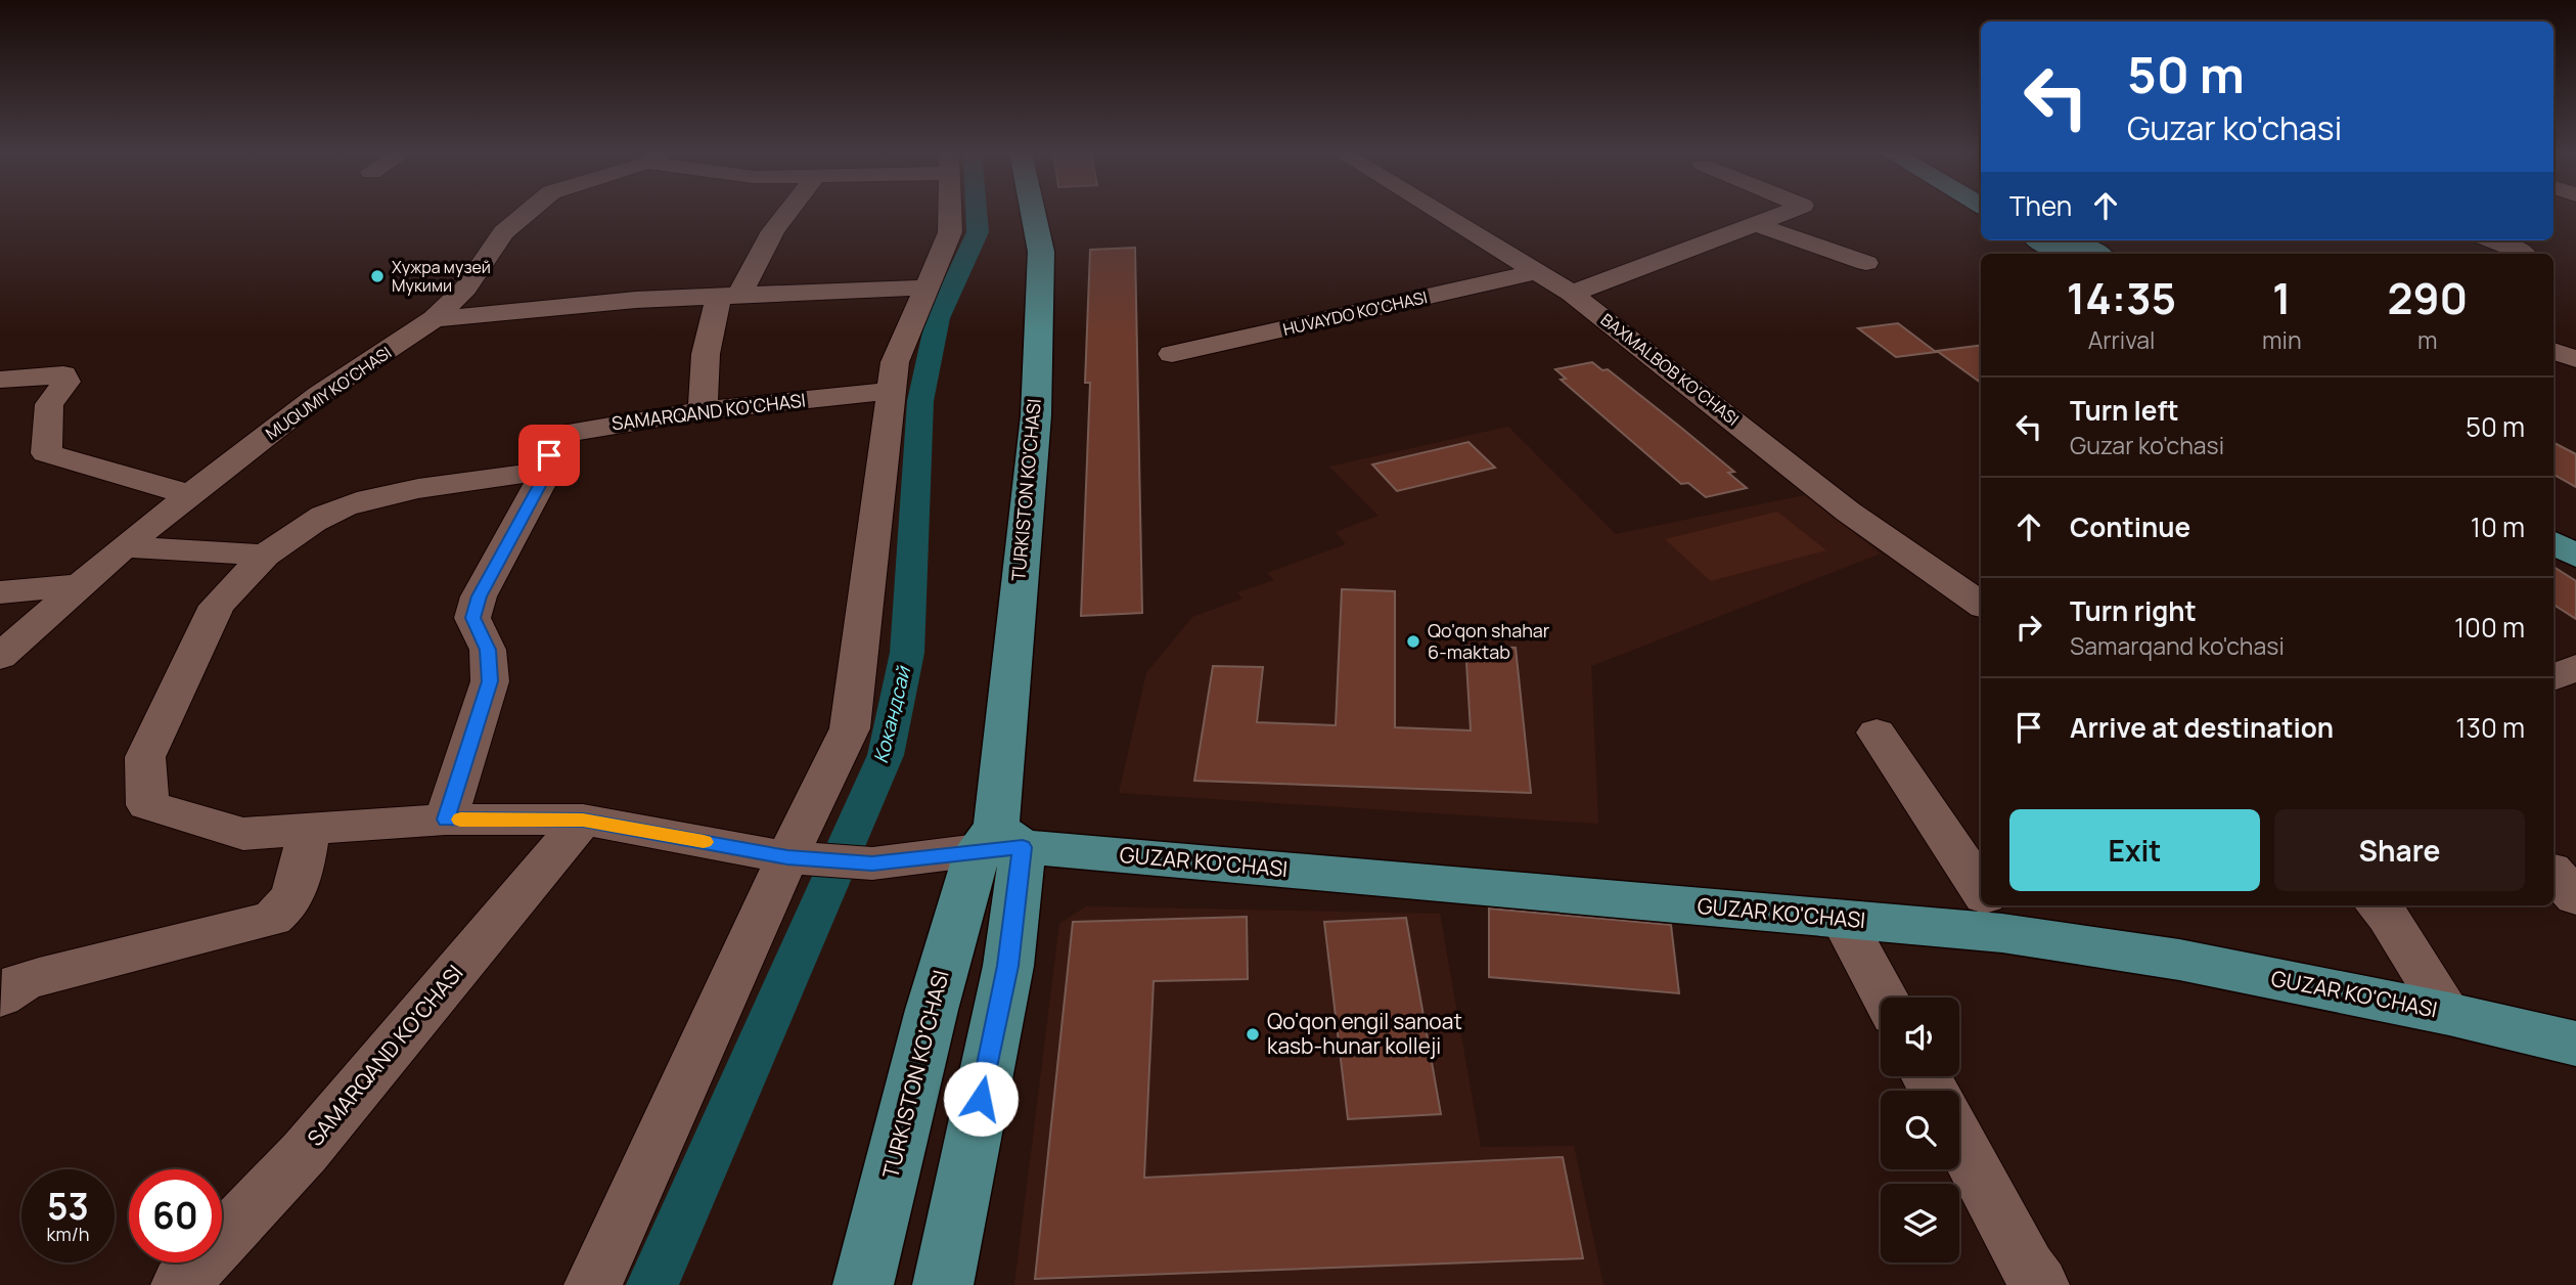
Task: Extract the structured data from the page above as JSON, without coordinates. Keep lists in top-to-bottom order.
{
  "streets": {
    "main road": ["TURKISTON KO'CHASI", "GUZAR KO'CHASI"],
    "street": [
      "HUVAYDO KO'CHASI",
      "BAXMALBOB KO'CHASI",
      "MUQUMIY KO'CHASI",
      "SAMARQAND KO'CHASI"
    ]
  },
  "crossings": [
    ["HUVAYDO KO'CHASI", "BAXMALBOB KO'CHASI"],
    ["TURKISTON KO'CHASI", "GUZAR KO'CHASI"]
  ],
  "water": ["Кокандсай"],
  "places": ["Хужра музей Мукими", "Qo'qon shahar 6-maktab", "Qo'qon engil sanoat kasb-hunar kolleji"],
  "page": {
    "turn": ["50 m", "Guzar ko'chasi"],
    "then": "Then",
    "eta": [
      "14:35",
      "Arrival",
      "1",
      "min",
      "290",
      "m"
    ],
    "list": [
      {
        "name": "Turn left",
        "note": "Guzar ko'chasi",
        "value": "50 m"
      },
      {
        "name": "Continue",
        "value": "10 m"
      },
      {
        "name": "Turn right",
        "note": "Samarqand ko'chasi",
        "value": "100 m"
      },
      {
        "name": "Arrive at destination",
        "value": "130 m"
      }
    ],
    "buttons": ["Exit", "Share"],
    "speed": "53 km/h",
    "limit": "60"
  }
}
